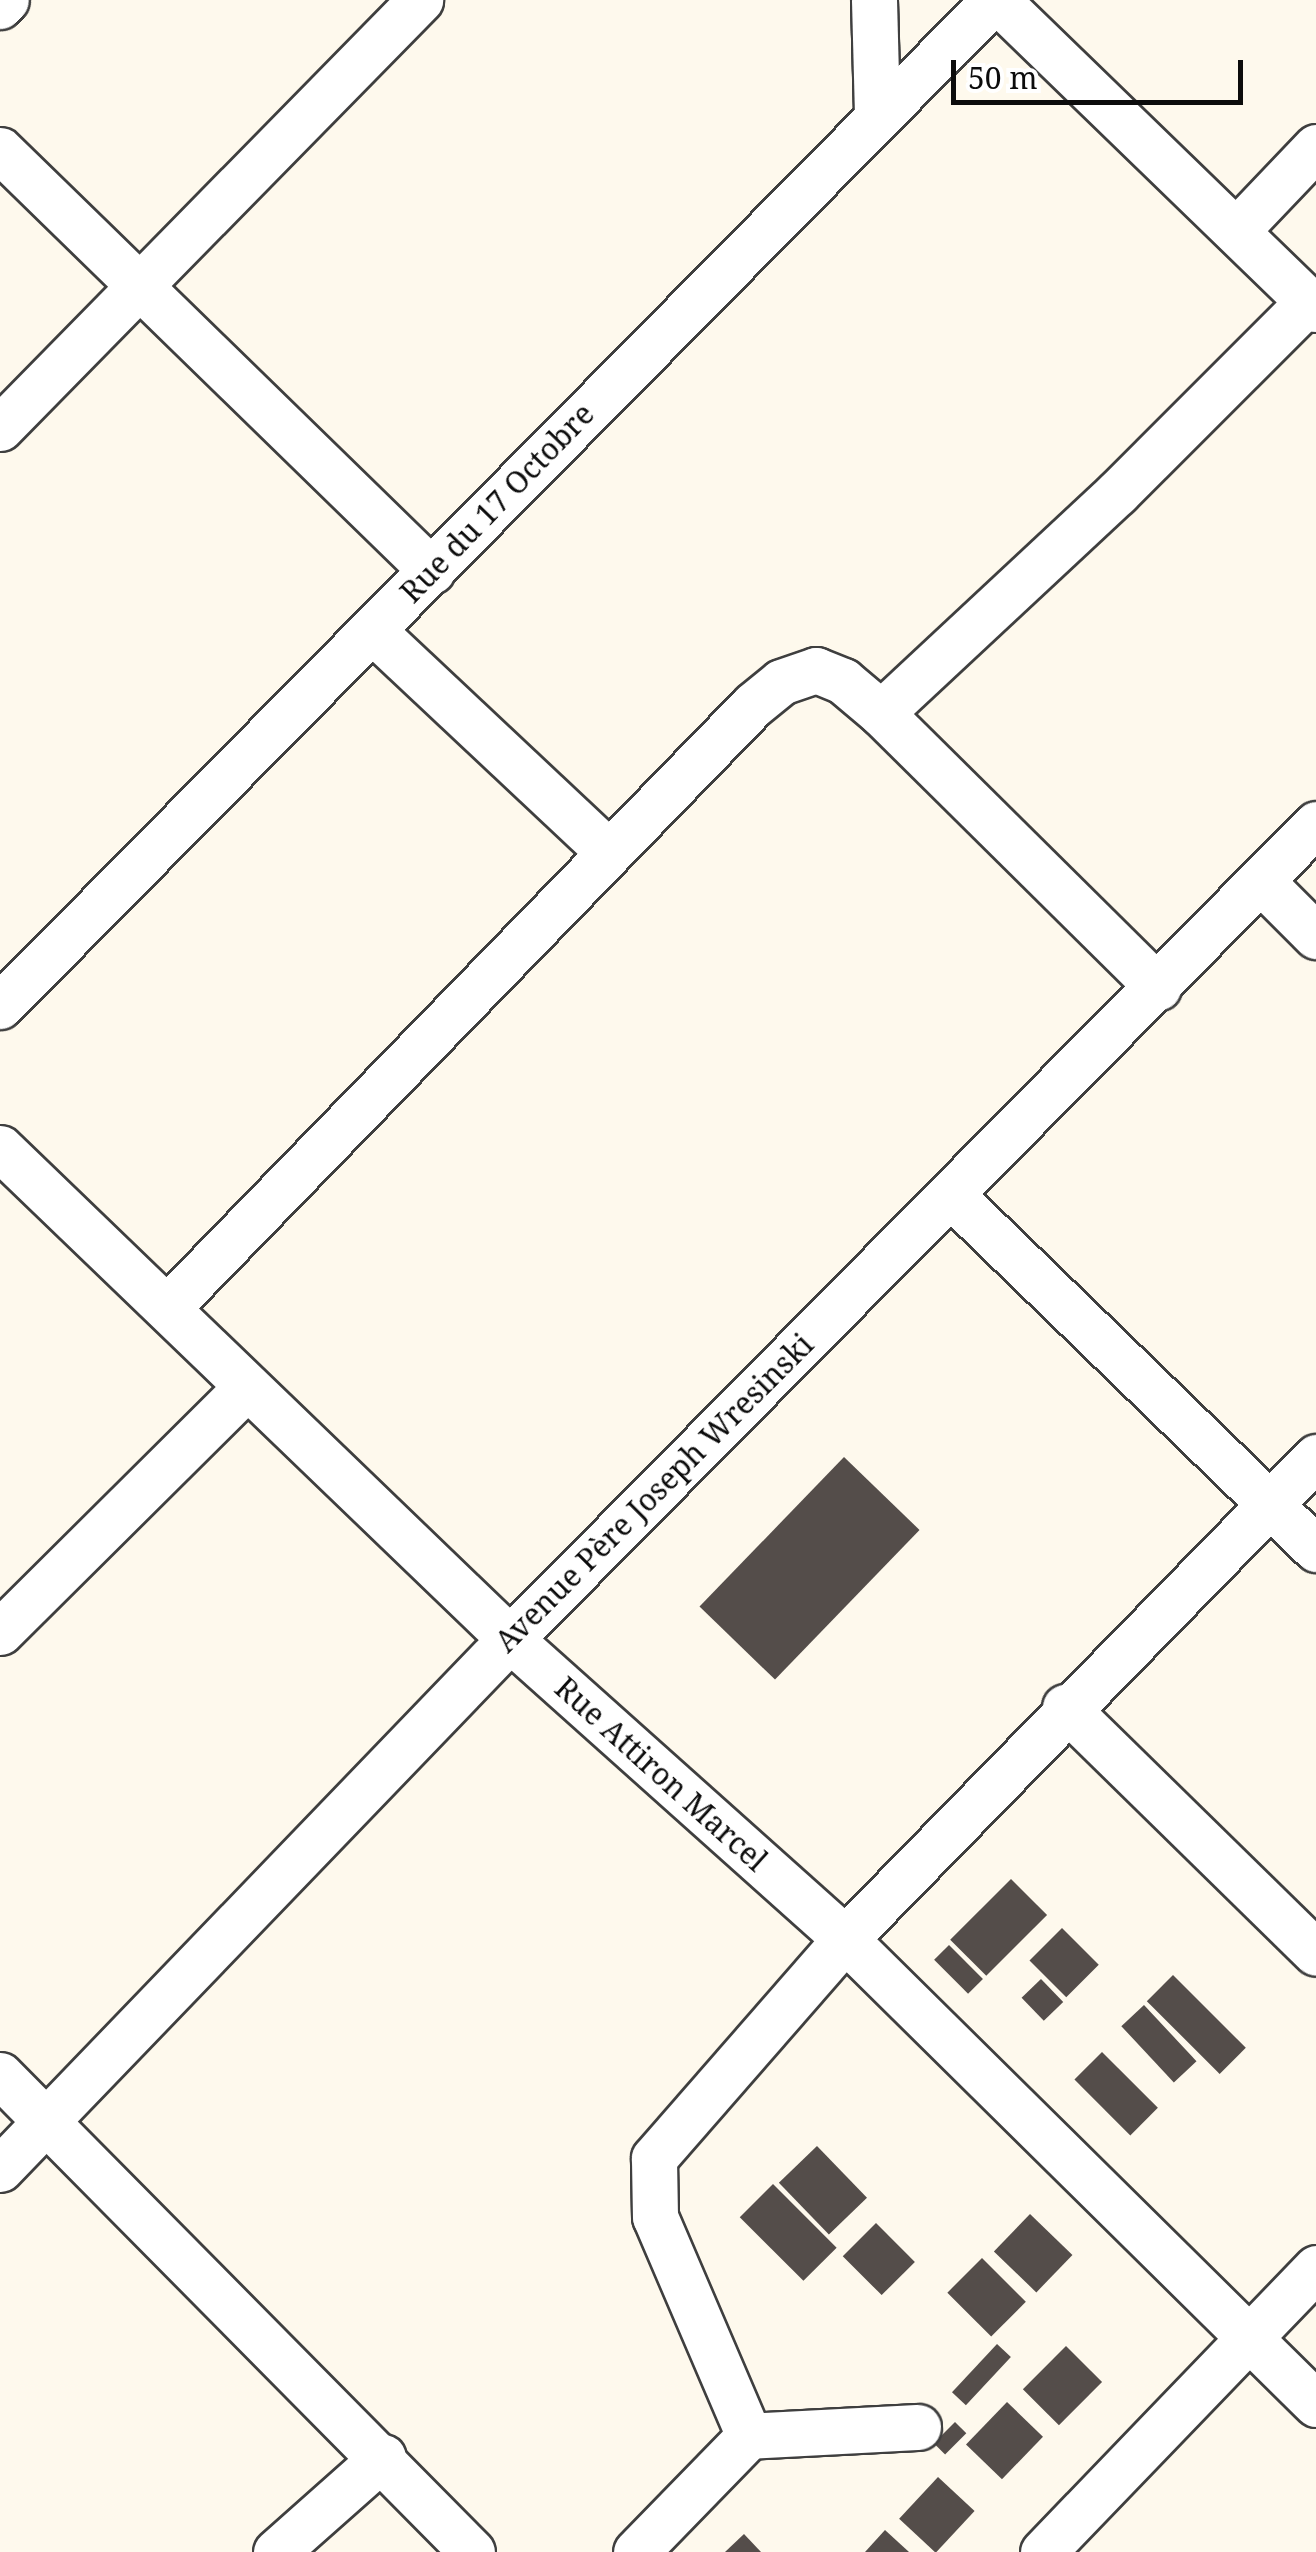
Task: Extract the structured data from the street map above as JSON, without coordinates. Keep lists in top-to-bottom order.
{
  "streets": {
    "street": ["Rue du 17 Octobre", "Avenue Père Joseph Wresinski", "Rue Attiron Marcel"]
  },
  "crossings": [
    ["Avenue Père Joseph Wresinski", "Rue Attiron Marcel"]
  ],
  "scale_bar": "50 m"
}
